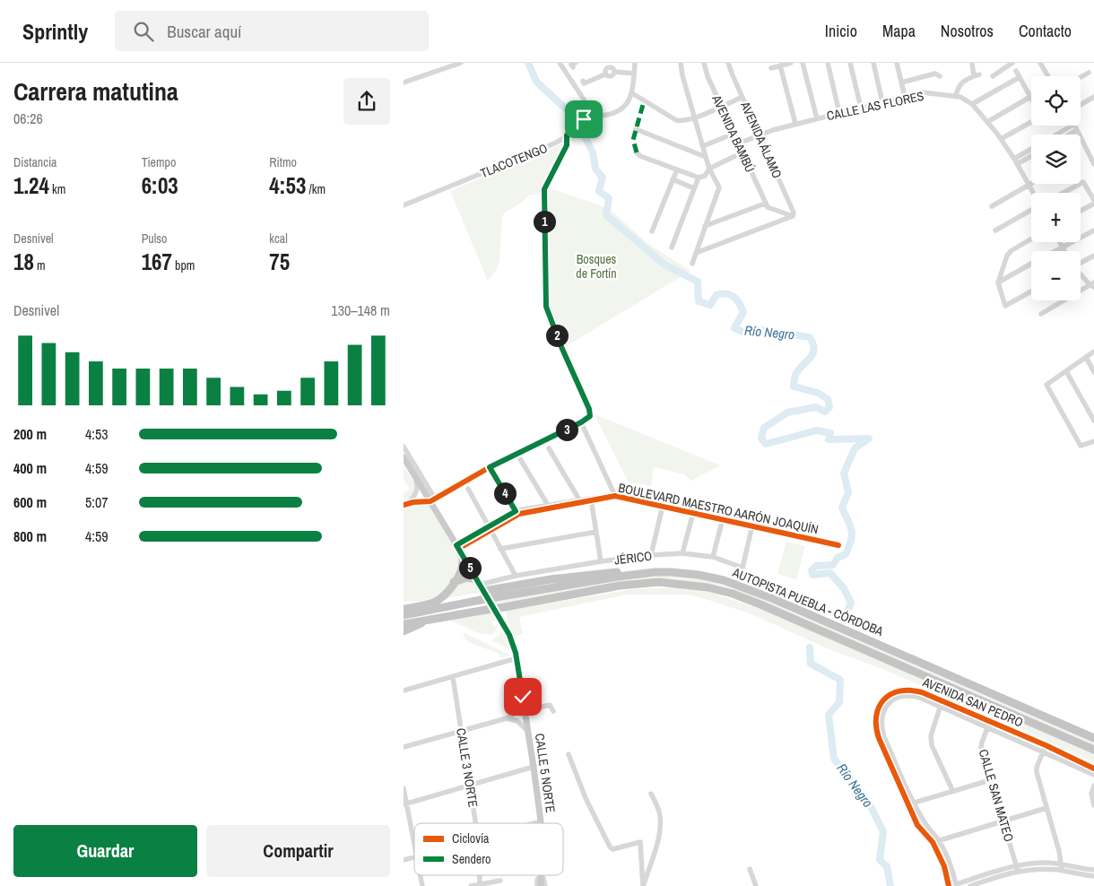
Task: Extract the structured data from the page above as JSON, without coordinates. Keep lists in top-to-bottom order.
{
  "streets": {
    "highway": ["AUTOPISTA PUEBLA - CÓRDOBA"],
    "main road": ["CALLE 5 NORTE"],
    "street": [
      "CALLE LAS FLORES",
      "AVENIDA BAMBÚ",
      "AVENIDA ÁLAMO",
      "TLACOTENGO",
      "BOULEVARD MAESTRO AARÓN JOAQUÍN",
      "JÉRICO",
      "AVENIDA SAN PEDRO",
      "CALLE 3 NORTE",
      "CALLE SAN MATEO"
    ]
  },
  "crossings": [
    ["CALLE LAS FLORES", "AVENIDA BAMBÚ"],
    ["CALLE LAS FLORES", "AVENIDA ÁLAMO"],
    ["BOULEVARD MAESTRO AARÓN JOAQUÍN", "JÉRICO"],
    ["BOULEVARD MAESTRO AARÓN JOAQUÍN", "CALLE 5 NORTE"],
    ["JÉRICO", "CALLE 5 NORTE"],
    ["AVENIDA SAN PEDRO", "CALLE SAN MATEO"]
  ],
  "water": ["Río Negro"],
  "parks": ["Bosques de Fortín"],
  "legend": ["Ciclovía", "Sendero"],
  "page": {
    "header": "Sprintly",
    "search": "Buscar aquí",
    "nav": [
      "Inicio",
      "Mapa",
      "Nosotros",
      "Contacto"
    ],
    "heading": ["Carrera matutina", "06:26"],
    "map_buttons": ["+", "−"],
    "stats": [
      ["Distancia", "1.24 km"],
      ["Tiempo", "6:03"],
      ["Ritmo", "4:53 /km"],
      ["Desnivel", "18 m"],
      ["Pulso", "167 bpm"],
      ["kcal", "75"]
    ],
    "pins": [
      "1",
      "2",
      "3",
      "4",
      "5"
    ],
    "chart": ["Desnivel", "130–148 m"],
    "list": [
      {
        "name": "200 m",
        "note": "4:53"
      },
      {
        "name": "400 m",
        "note": "4:59"
      },
      {
        "name": "600 m",
        "note": "5:07"
      },
      {
        "name": "800 m",
        "note": "4:59"
      }
    ],
    "buttons": ["Guardar", "Compartir"]
  }
}
